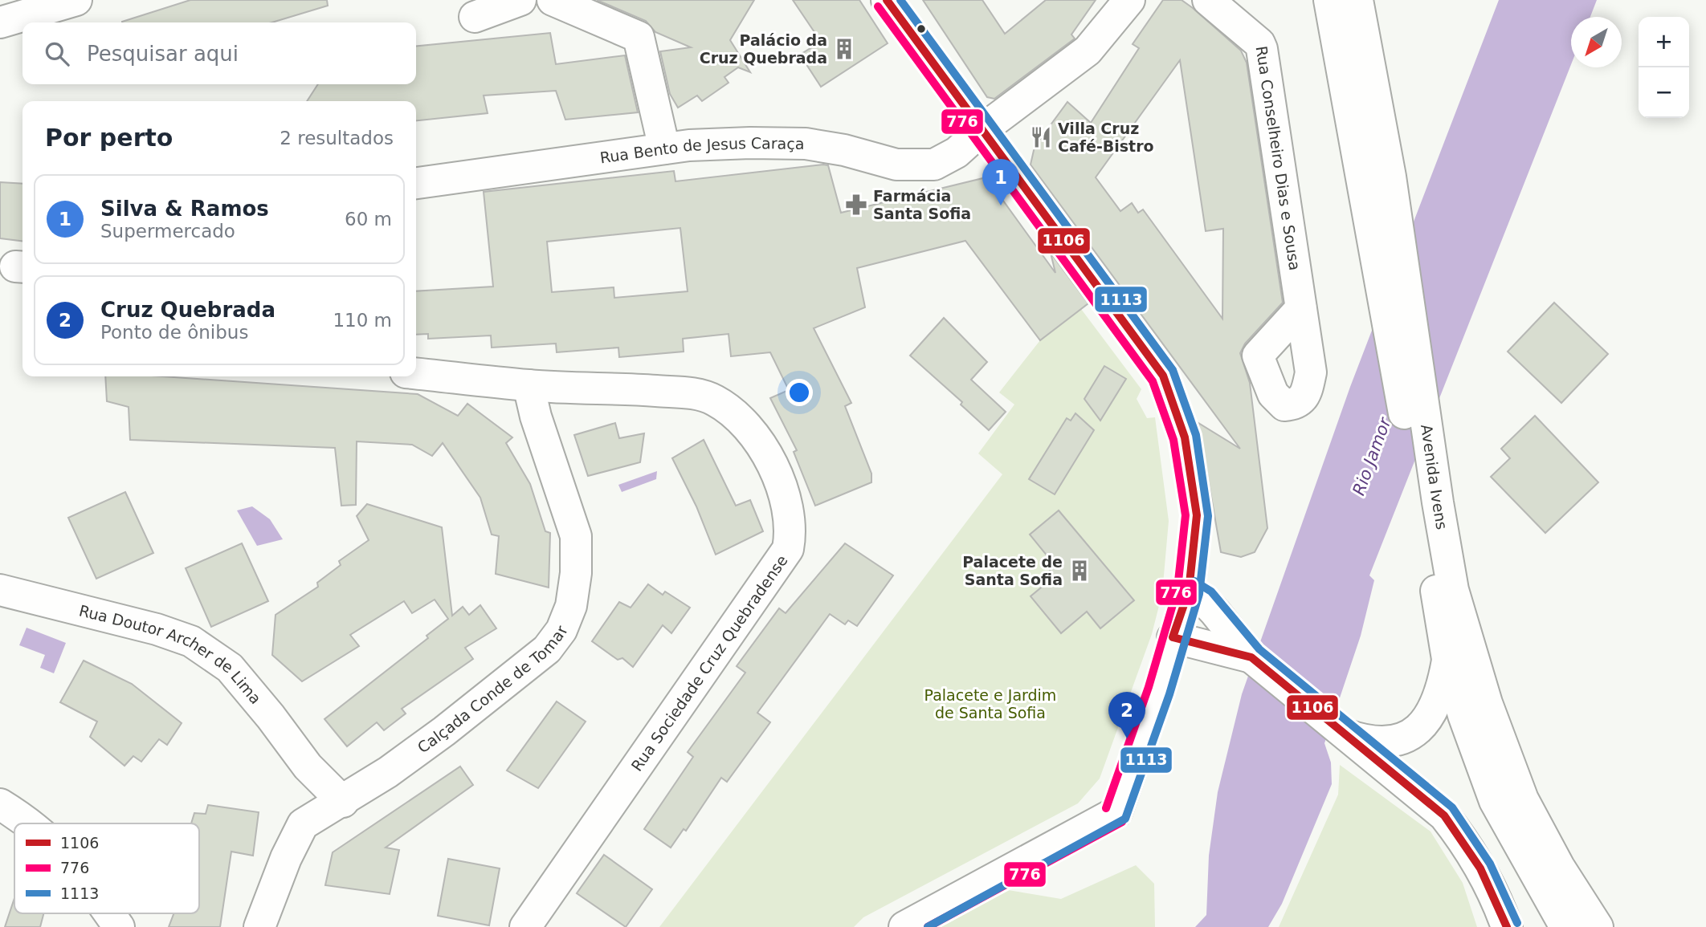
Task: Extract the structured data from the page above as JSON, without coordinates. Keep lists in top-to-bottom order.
{
  "streets": {
    "street": [
      "Rua Bento de Jesus Caraça",
      "Rua Conselheiro Dias e Sousa",
      "Avenida Ivens",
      "Rua Doutor Archer de Lima",
      "Rua Sociedade Cruz Quebradense",
      "Calçada Conde de Tomar"
    ]
  },
  "crossings": [
    ["Rua Doutor Archer de Lima", "Calçada Conde de Tomar"],
    ["Rua Sociedade Cruz Quebradense", "Calçada Conde de Tomar"]
  ],
  "water": ["Rio Jamor"],
  "parks": ["Palacete e Jardim de Santa Sofia"],
  "places": {
    "building": ["Palácio da Cruz Quebrada", "Palacete de Santa Sofia"],
    "restaurant": ["Villa Cruz Café-Bistro"],
    "pharmacy": ["Farmácia Santa Sofia"]
  },
  "lines": ["transit line 1106", "transit line 1113", "transit line 776"],
  "legend": ["1106", "776", "1113"],
  "north": "bottom left",
  "page": {
    "map_buttons": ["+", "−"],
    "search": "Pesquisar aqui",
    "heading": ["Por perto", "2 resultados"],
    "pins": ["1", "2"],
    "list": [
      {
        "mark": "1",
        "name": "Silva & Ramos",
        "note": "Supermercado",
        "value": "60 m"
      },
      {
        "mark": "2",
        "name": "Cruz Quebrada",
        "note": "Ponto de ônibus",
        "value": "110 m"
      }
    ]
  }
}
